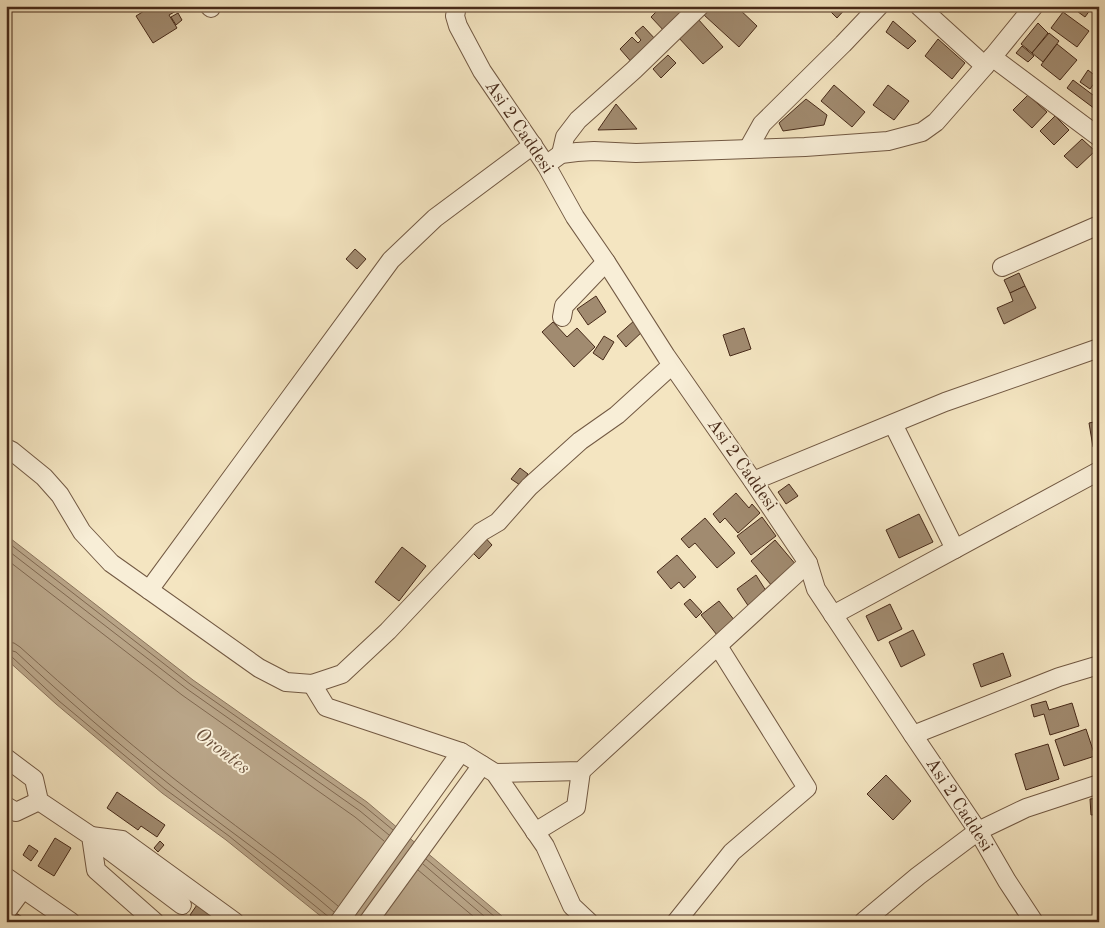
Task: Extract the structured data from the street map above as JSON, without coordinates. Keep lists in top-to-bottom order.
{
  "streets": {
    "street": ["Asi 2 Caddesi"]
  },
  "water": ["Orontes"]
}
